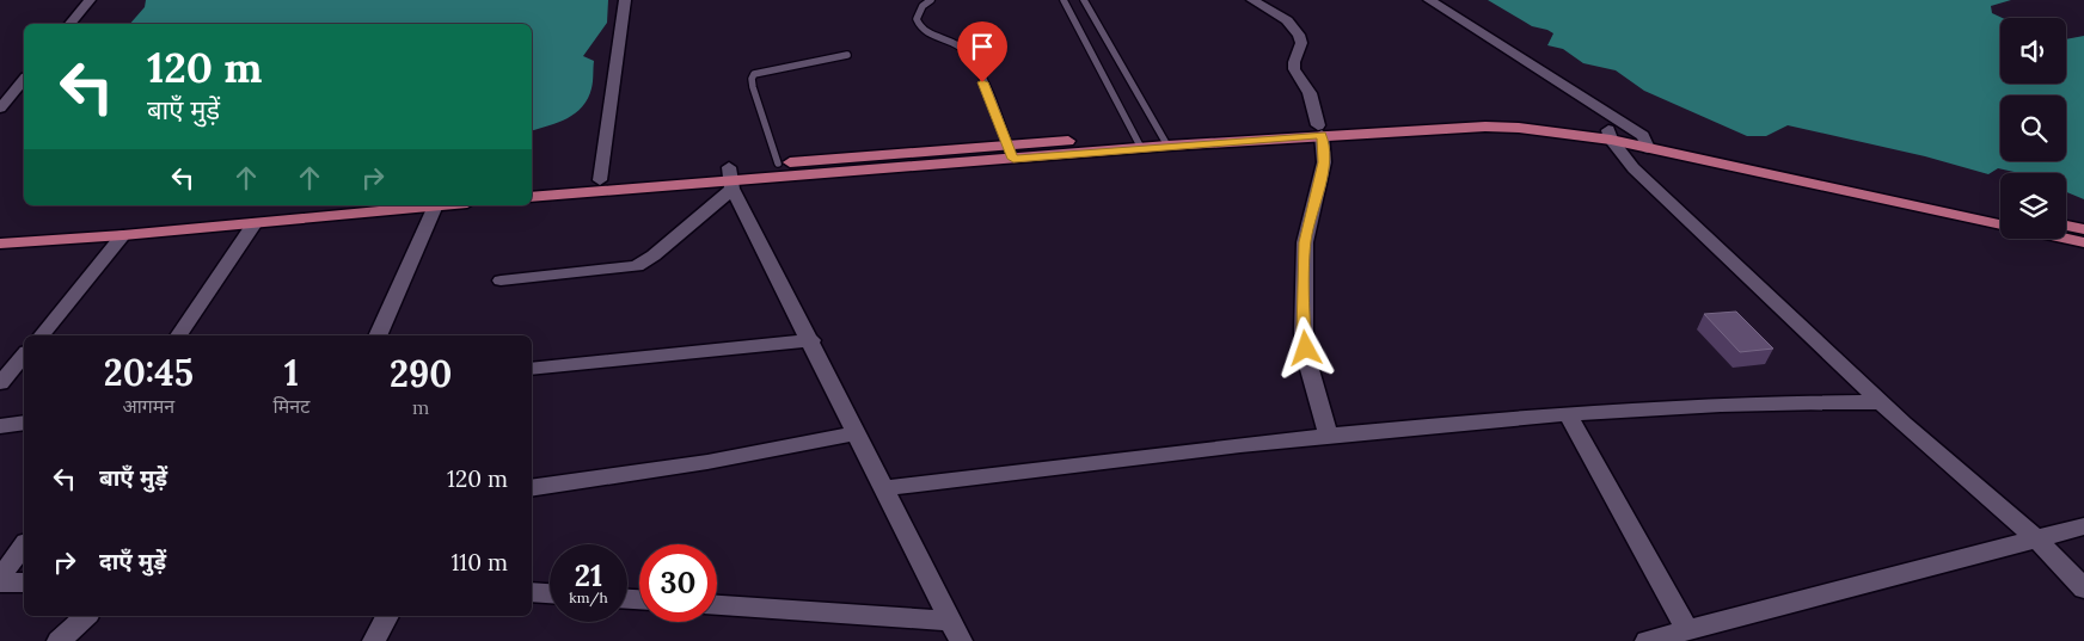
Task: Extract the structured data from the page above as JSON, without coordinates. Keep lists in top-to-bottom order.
{
  "page": {
    "turn": ["120 m", "बाएँ मुड़ें"],
    "eta": [
      "20:45",
      "आगमन",
      "1",
      "मिनट",
      "290",
      "m"
    ],
    "list": [
      {
        "name": "बाएँ मुड़ें",
        "value": "120 m"
      },
      {
        "name": "दाएँ मुड़ें",
        "value": "110 m"
      }
    ],
    "speed": "21 km/h",
    "limit": "30"
  }
}
